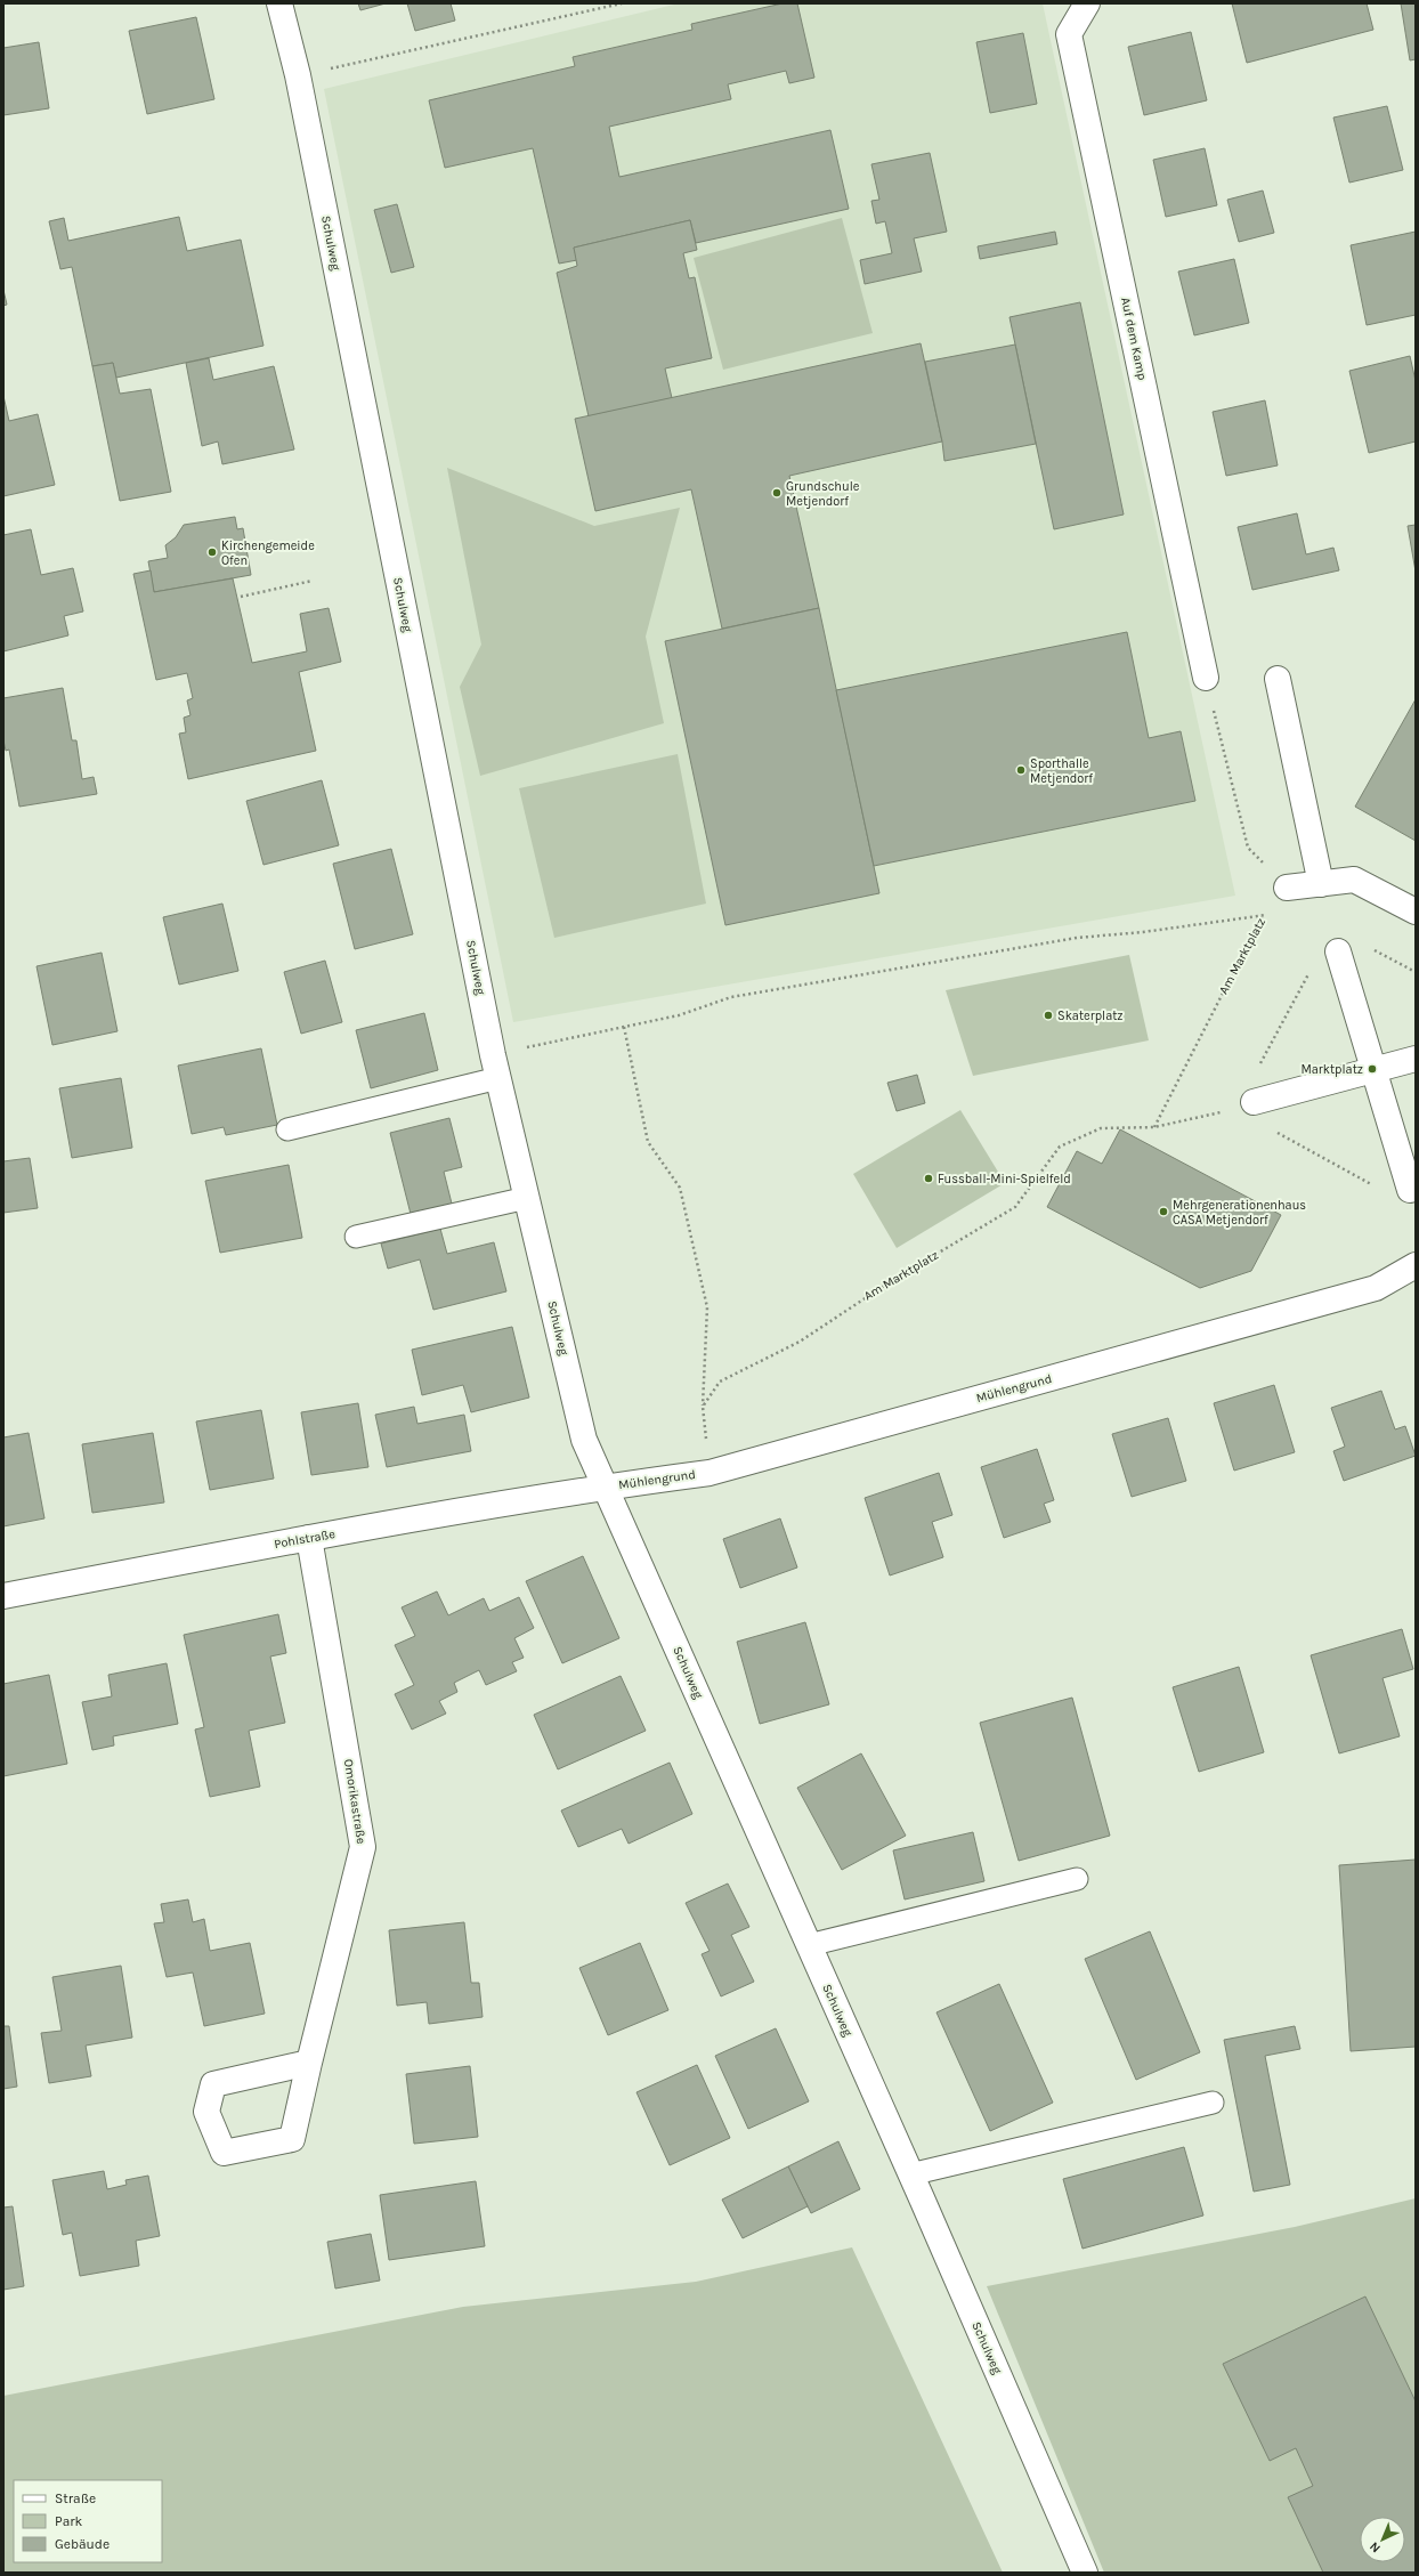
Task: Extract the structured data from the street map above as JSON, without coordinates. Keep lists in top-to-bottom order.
{
  "streets": {
    "street": [
      "Schulweg",
      "Auf dem Kamp",
      "Mühlengrund",
      "Pohlstraße",
      "Omorikastraße"
    ],
    "path": ["Am Marktplatz"]
  },
  "crossings": [
    ["Schulweg", "Mühlengrund"],
    ["Schulweg", "Pohlstraße"],
    ["Mühlengrund", "Pohlstraße"],
    ["Pohlstraße", "Omorikastraße"]
  ],
  "places": [
    "Grundschule Metjendorf",
    "Kirchengemeide Ofen",
    "Sporthalle Metjendorf",
    "Skaterplatz",
    "Marktplatz",
    "Fussball-Mini-Spielfeld",
    "Mehrgenerationenhaus CASA Metjendorf"
  ],
  "legend": ["Straße", "Park", "Gebäude"],
  "north": "bottom left"
}
